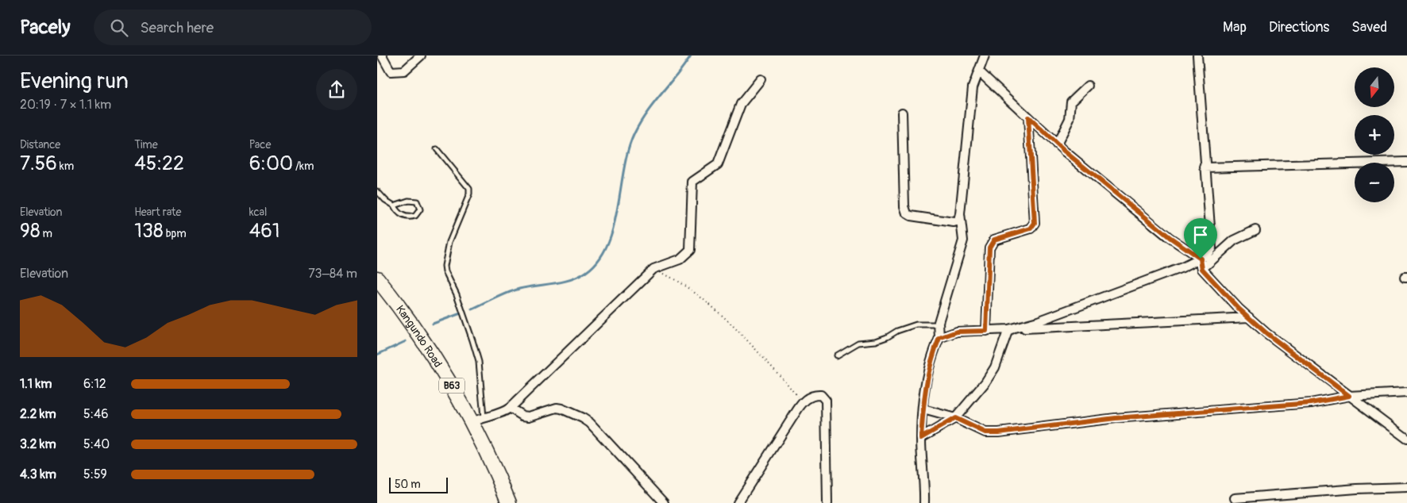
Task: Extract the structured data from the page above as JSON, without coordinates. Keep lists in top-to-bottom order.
{
  "streets": {
    "highway": ["Kangundo Road", "B63"]
  },
  "scale_bar": "50 m",
  "north": "bottom",
  "page": {
    "header": "Pacely",
    "search": "Search here",
    "nav": ["Map", "Directions", "Saved"],
    "heading": ["Evening run", "20:19 · 7 × 1.1 km"],
    "map_buttons": ["+", "−"],
    "stats": [
      ["Distance", "7.56 km"],
      ["Time", "45:22"],
      ["Pace", "6:00 /km"],
      ["Elevation", "98 m"],
      ["Heart rate", "138 bpm"],
      ["kcal", "461"]
    ],
    "chart": ["Elevation", "73–84 m"],
    "list": [
      {
        "name": "1.1 km",
        "note": "6:12"
      },
      {
        "name": "2.2 km",
        "note": "5:46"
      },
      {
        "name": "3.2 km",
        "note": "5:40"
      },
      {
        "name": "4.3 km",
        "note": "5:59"
      }
    ],
    "scale": "50 m"
  }
}
